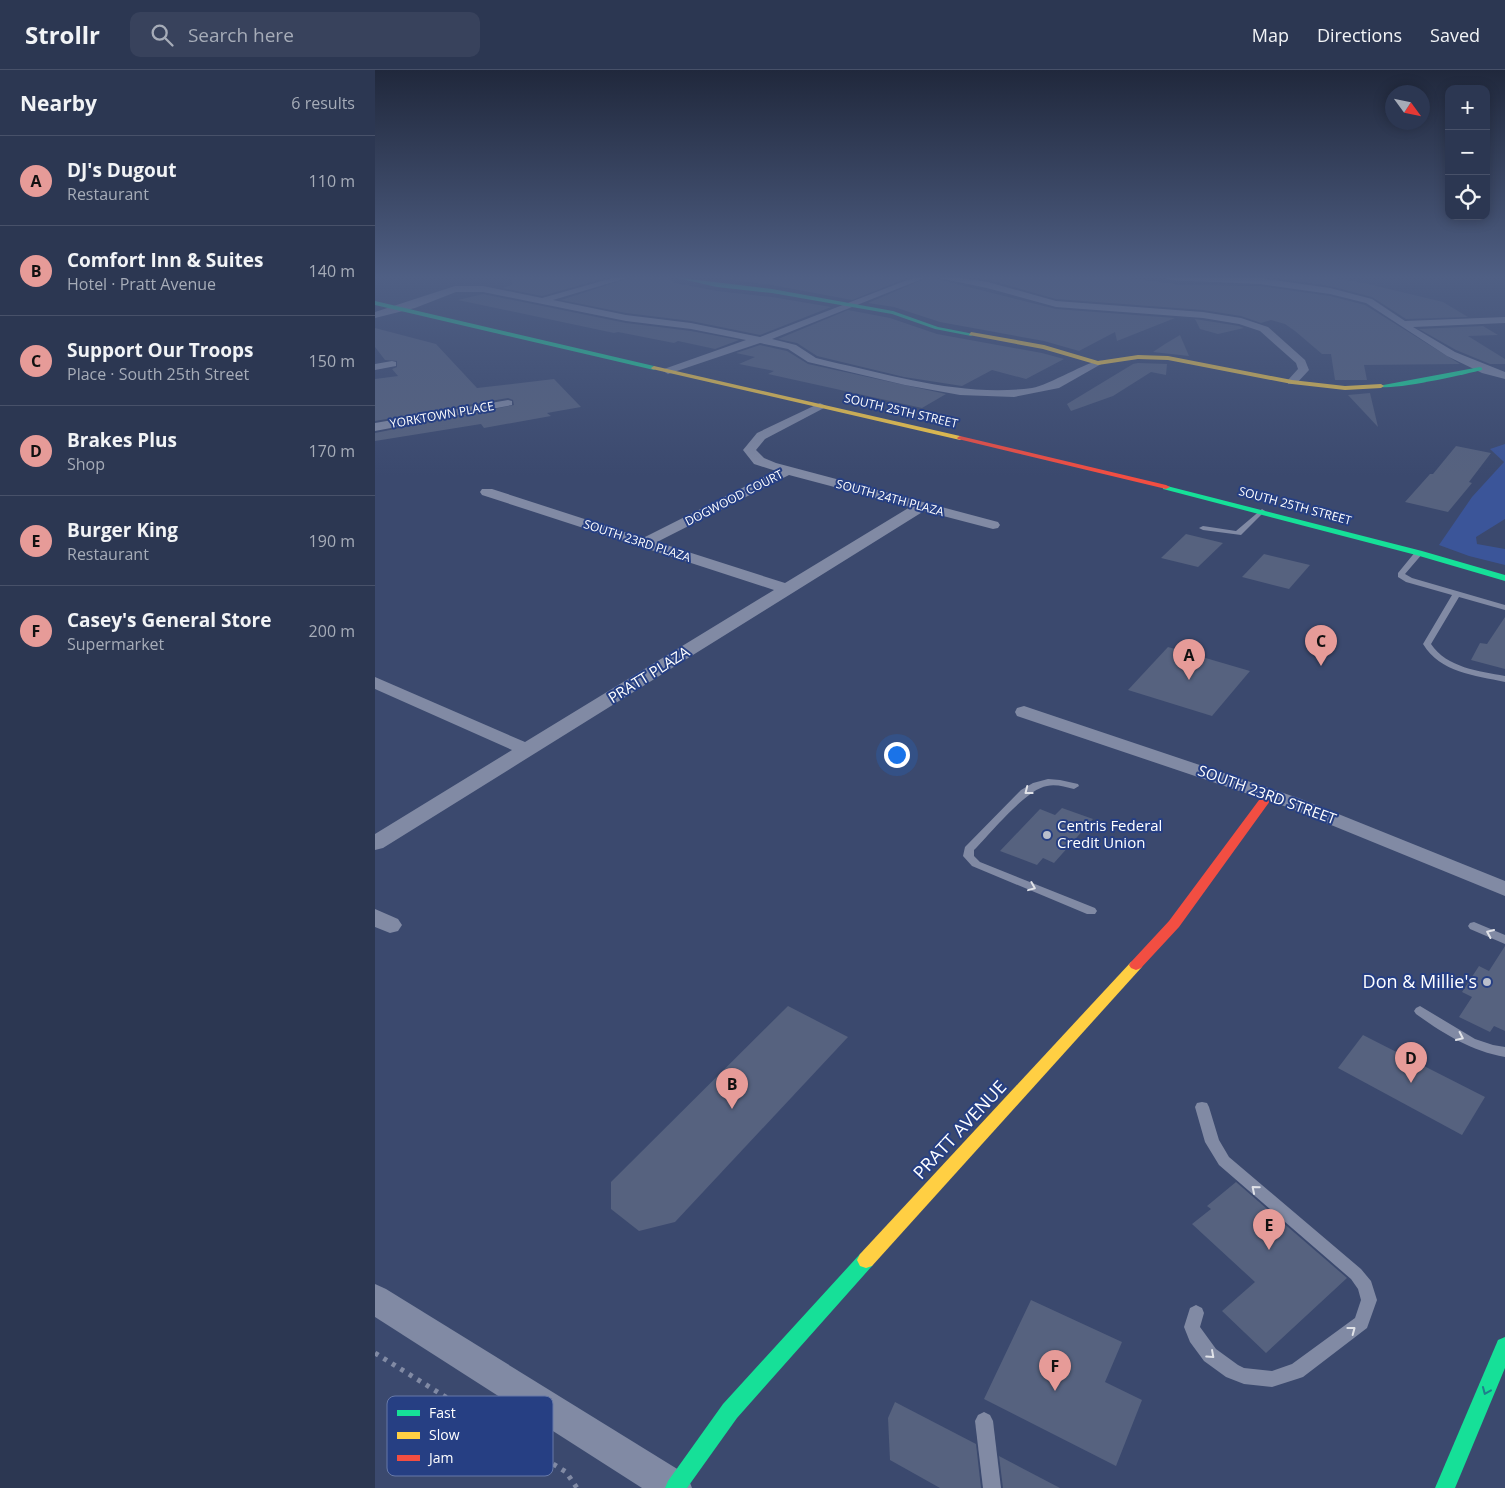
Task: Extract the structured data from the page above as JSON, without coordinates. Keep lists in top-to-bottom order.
{
  "streets": {
    "street": [
      "SOUTH 25TH STREET",
      "YORKTOWN PLACE",
      "DOGWOOD COURT",
      "SOUTH 24TH PLAZA",
      "SOUTH 23RD PLAZA",
      "PRATT PLAZA",
      "SOUTH 23RD STREET",
      "PRATT AVENUE"
    ]
  },
  "crossings": [
    ["SOUTH 25TH STREET", "DOGWOOD COURT"],
    ["DOGWOOD COURT", "SOUTH 24TH PLAZA"],
    ["DOGWOOD COURT", "SOUTH 23RD PLAZA"],
    ["SOUTH 24TH PLAZA", "PRATT PLAZA"],
    ["SOUTH 23RD PLAZA", "PRATT PLAZA"],
    ["SOUTH 23RD STREET", "PRATT AVENUE"]
  ],
  "places": ["Centris Federal Credit Union", "Don & Millie's"],
  "legend": ["Fast", "Slow", "Jam"],
  "north": "bottom right",
  "page": {
    "header": "Strollr",
    "search": "Search here",
    "nav": ["Map", "Directions", "Saved"],
    "heading": ["Nearby", "6 results"],
    "map_buttons": ["+", "−"],
    "list": [
      {
        "mark": "A",
        "name": "DJ's Dugout",
        "note": "Restaurant",
        "value": "110 m"
      },
      {
        "mark": "B",
        "name": "Comfort Inn & Suites",
        "note": "Hotel · Pratt Avenue",
        "value": "140 m"
      },
      {
        "mark": "C",
        "name": "Support Our Troops",
        "note": "Place · South 25th Street",
        "value": "150 m"
      },
      {
        "mark": "D",
        "name": "Brakes Plus",
        "note": "Shop",
        "value": "170 m"
      },
      {
        "mark": "E",
        "name": "Burger King",
        "note": "Restaurant",
        "value": "190 m"
      },
      {
        "mark": "F",
        "name": "Casey's General Store",
        "note": "Supermarket",
        "value": "200 m"
      }
    ],
    "pins": [
      "C",
      "A",
      "D",
      "B",
      "E",
      "F"
    ]
  }
}
